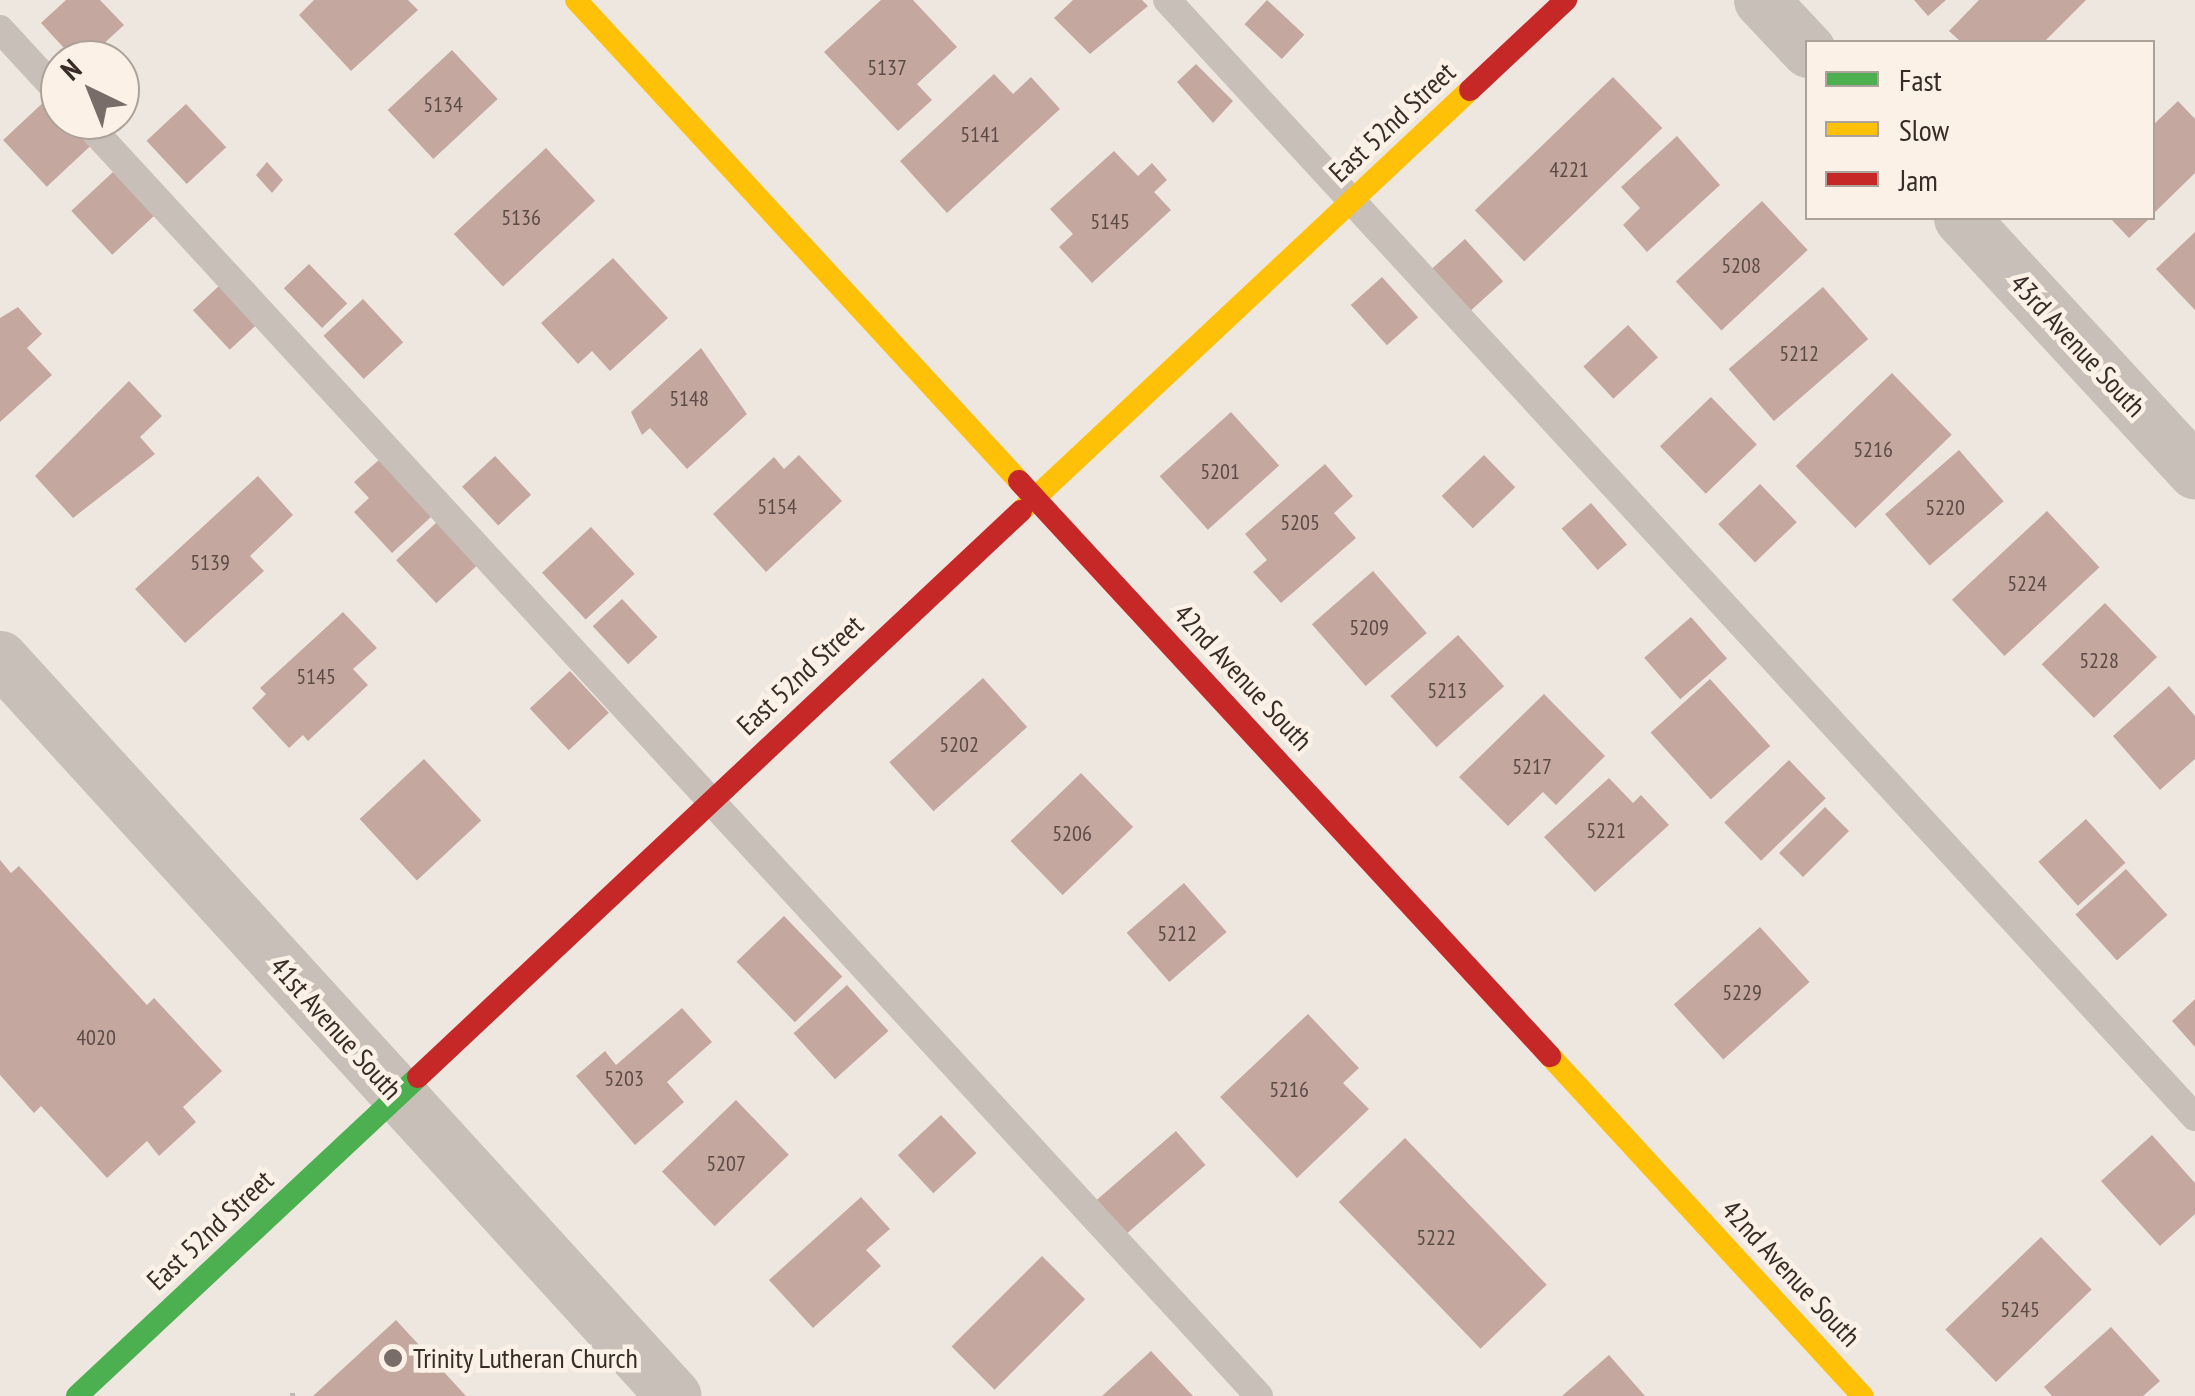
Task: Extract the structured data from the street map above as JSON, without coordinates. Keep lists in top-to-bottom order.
{
  "streets": {
    "street": [
      "East 52nd Street",
      "43rd Avenue South",
      "42nd Avenue South",
      "41st Avenue South"
    ]
  },
  "crossings": [
    ["East 52nd Street", "42nd Avenue South"],
    ["East 52nd Street", "41st Avenue South"]
  ],
  "places": ["Trinity Lutheran Church"],
  "house_numbers": [
    "5137",
    "5134",
    "5141",
    "4221",
    "5136",
    "5145",
    "5208",
    "5212",
    "5148",
    "5216",
    "5201",
    "5154",
    "5220",
    "5205",
    "5139",
    "5224",
    "5209",
    "5228",
    "5145",
    "5213",
    "5202",
    "5217",
    "5221",
    "5206",
    "5212",
    "5229",
    "4020",
    "5203",
    "5216",
    "5207",
    "5222",
    "5245"
  ],
  "legend": ["Fast", "Slow", "Jam"],
  "north": "top left"
}
